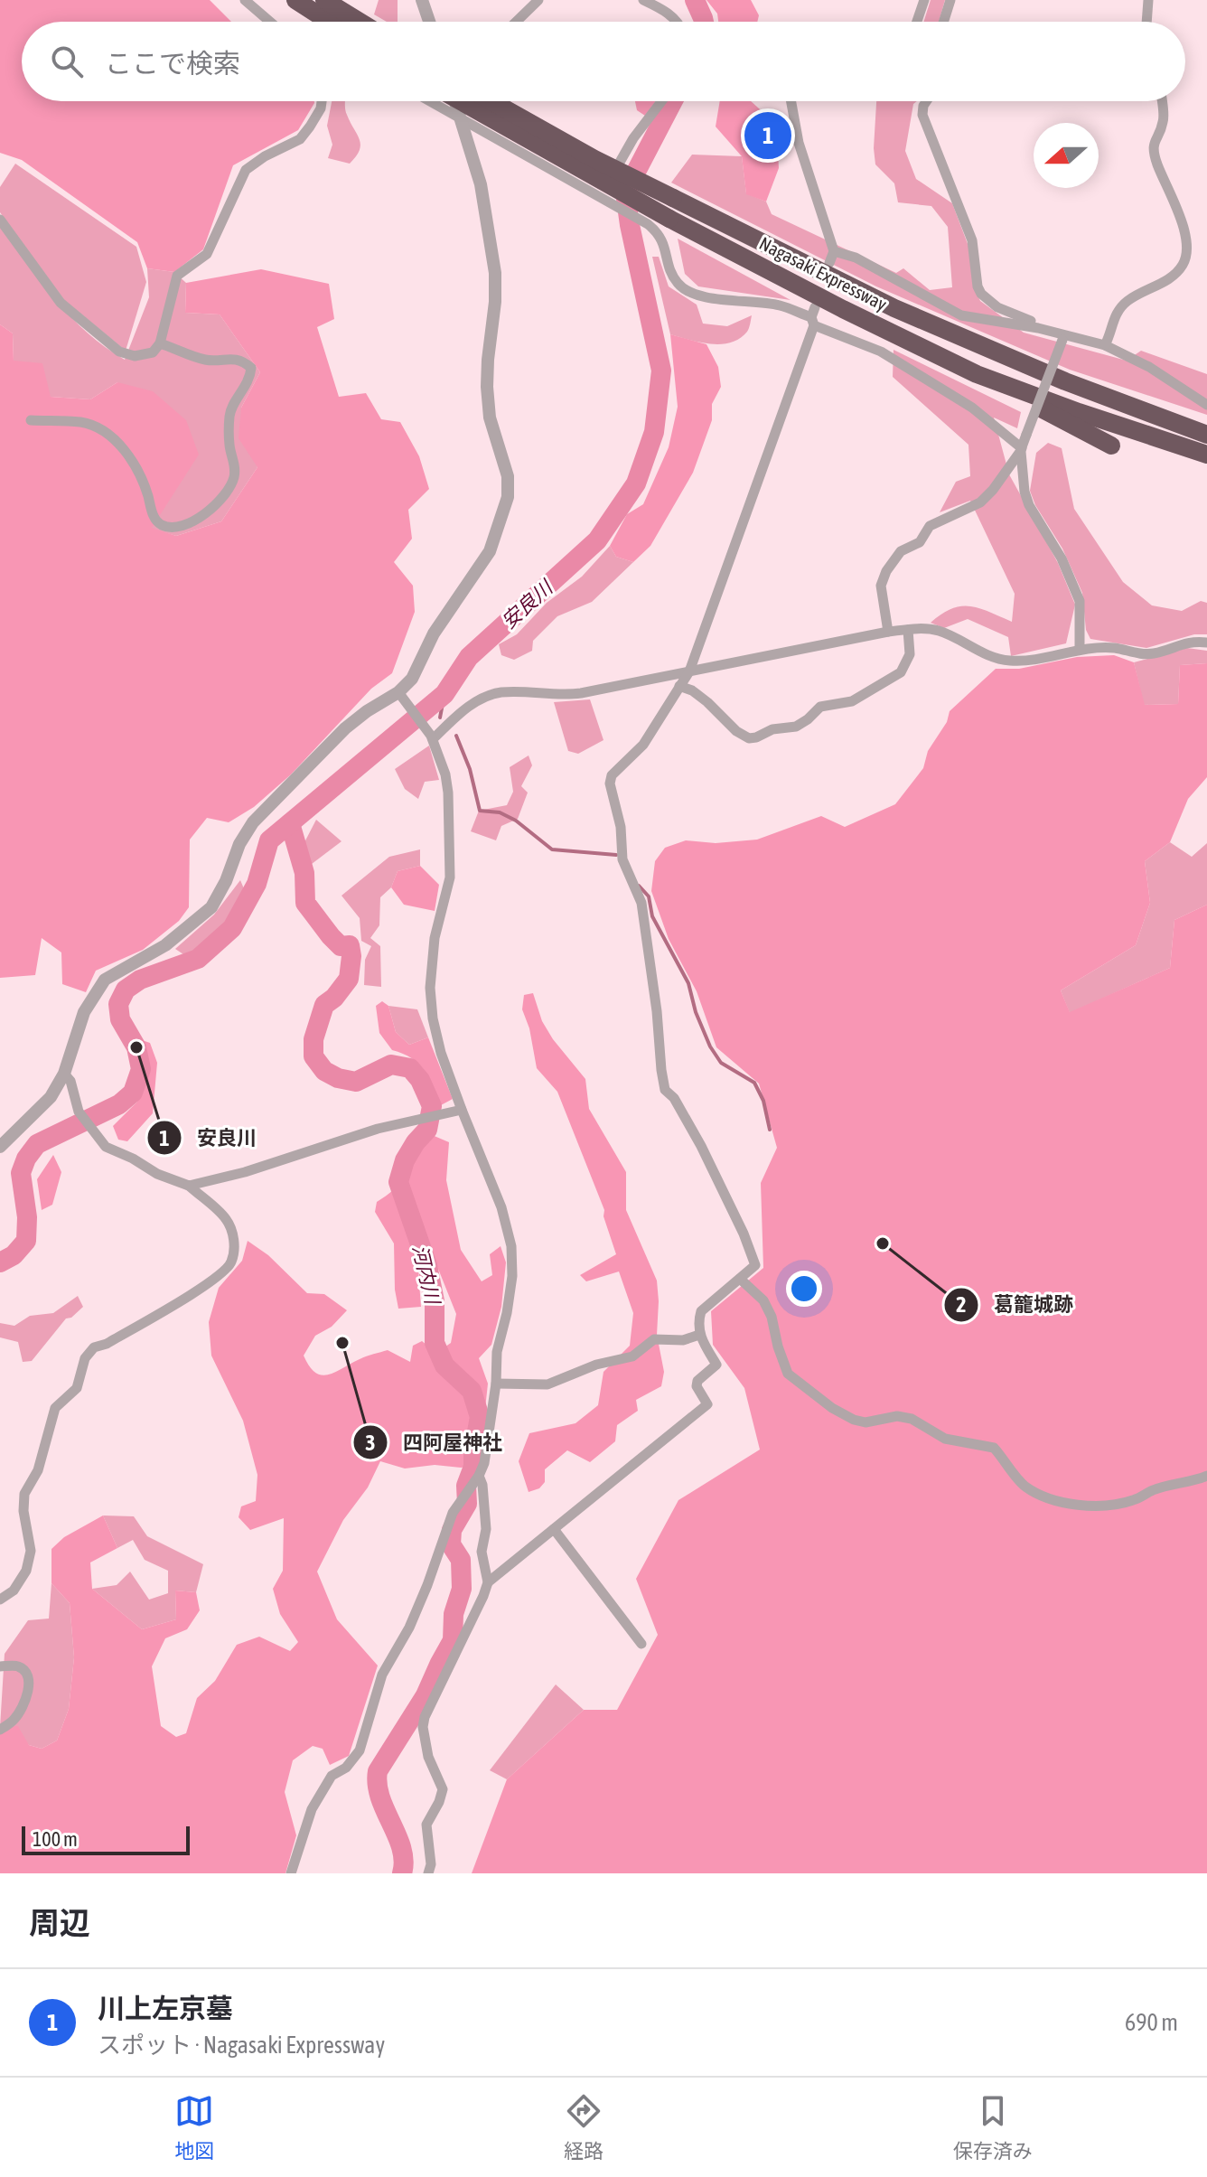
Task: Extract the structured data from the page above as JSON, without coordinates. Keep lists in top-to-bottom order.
{
  "streets": {
    "highway": ["Nagasaki Expressway"]
  },
  "water": ["安良川", "河内川"],
  "places": ["安良川", "葛籠城跡", "四阿屋神社"],
  "scale_bar": "100 m",
  "north": "left",
  "page": {
    "search": "ここで検索",
    "pins": "1",
    "scale": "100 m",
    "heading": "周辺",
    "list": [
      {
        "mark": "1",
        "name": "川上左京墓",
        "note": "スポット · Nagasaki Expressway",
        "value": "690 m"
      }
    ],
    "nav": ["地図", "経路", "保存済み"]
  }
}
